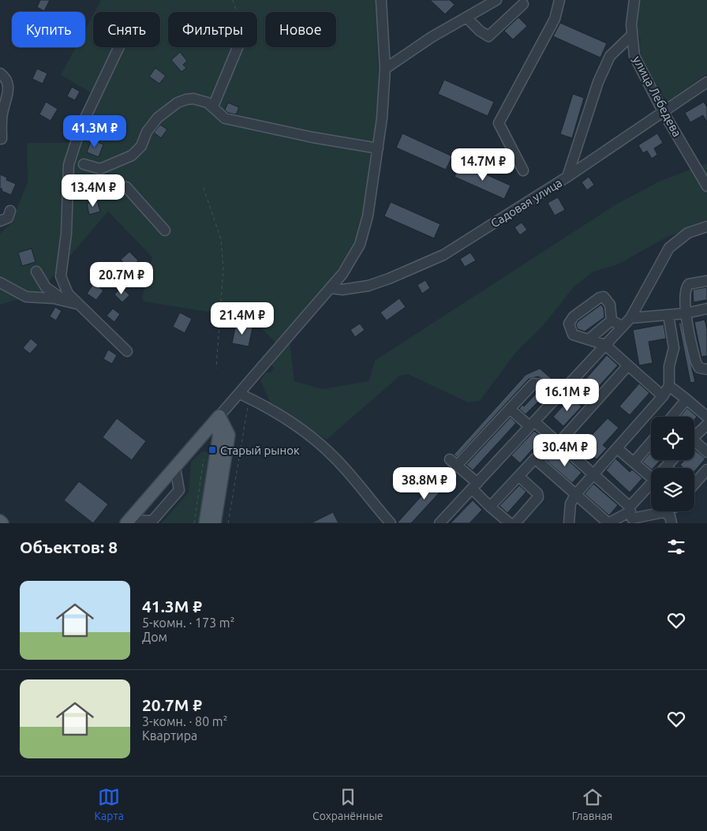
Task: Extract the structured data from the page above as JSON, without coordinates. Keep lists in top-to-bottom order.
{
  "streets": {
    "street": ["улица Лебедева", "Садовая улица"]
  },
  "crossings": [
    ["улица Лебедева", "Садовая улица"]
  ],
  "places": {
    "transit": ["Старый рынок"]
  },
  "page": {
    "chip": [
      "Купить",
      "Снять",
      "Фильтры",
      "Новое"
    ],
    "price": [
      "41.3M ₽",
      "14.7M ₽",
      "13.4M ₽",
      "20.7M ₽",
      "21.4M ₽",
      "16.1M ₽",
      "30.4M ₽",
      "38.8M ₽"
    ],
    "heading": "Объектов: 8",
    "list": [
      {
        "name": "41.3M ₽",
        "note": "5-комн. · 173 m² · Дом"
      },
      {
        "name": "20.7M ₽",
        "note": "3-комн. · 80 m² · Квартира"
      }
    ],
    "tabs": ["Карта", "Сохранённые", "Главная"]
  }
}
